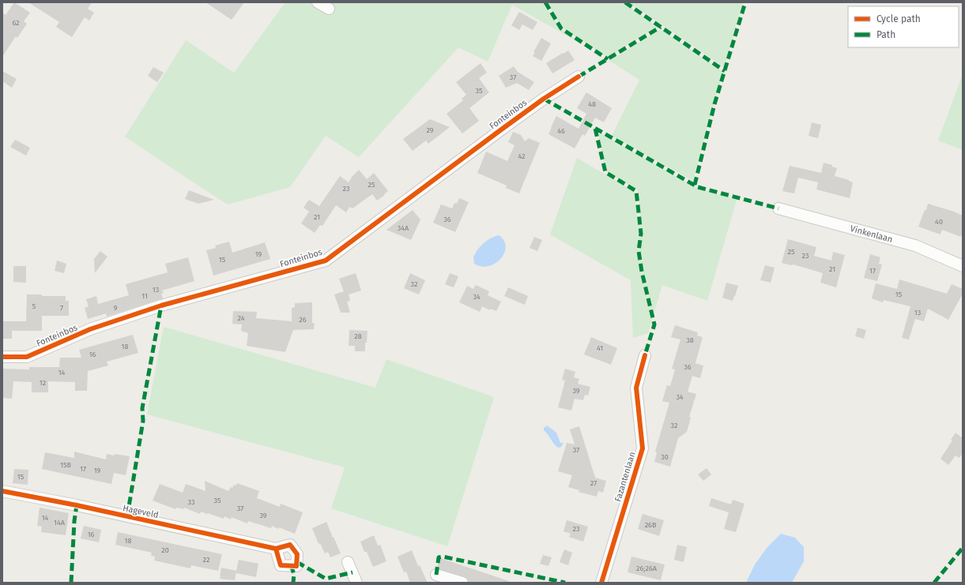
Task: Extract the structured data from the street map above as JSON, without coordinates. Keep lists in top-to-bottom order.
{
  "streets": {
    "street": [
      "Fonteinbos",
      "Vinkenlaan",
      "Fazantenlaan",
      "Hageveld"
    ]
  },
  "house_numbers": [
    "62",
    "37",
    "35",
    "48",
    "29",
    "46",
    "42",
    "25",
    "23",
    "21",
    "36",
    "40",
    "34A",
    "25",
    "19",
    "23",
    "15",
    "21",
    "17",
    "32",
    "13",
    "15",
    "11",
    "34",
    "5",
    "7",
    "9",
    "13",
    "24",
    "26",
    "28",
    "38",
    "18",
    "41",
    "16",
    "36",
    "14",
    "12",
    "39",
    "34",
    "32",
    "37",
    "30",
    "15B",
    "17",
    "19",
    "15",
    "27",
    "35",
    "33",
    "37",
    "39",
    "14",
    "14A",
    "26B",
    "23",
    "16",
    "18",
    "20",
    "22",
    "26;26A"
  ],
  "legend": ["Cycle path", "Path"]
}
